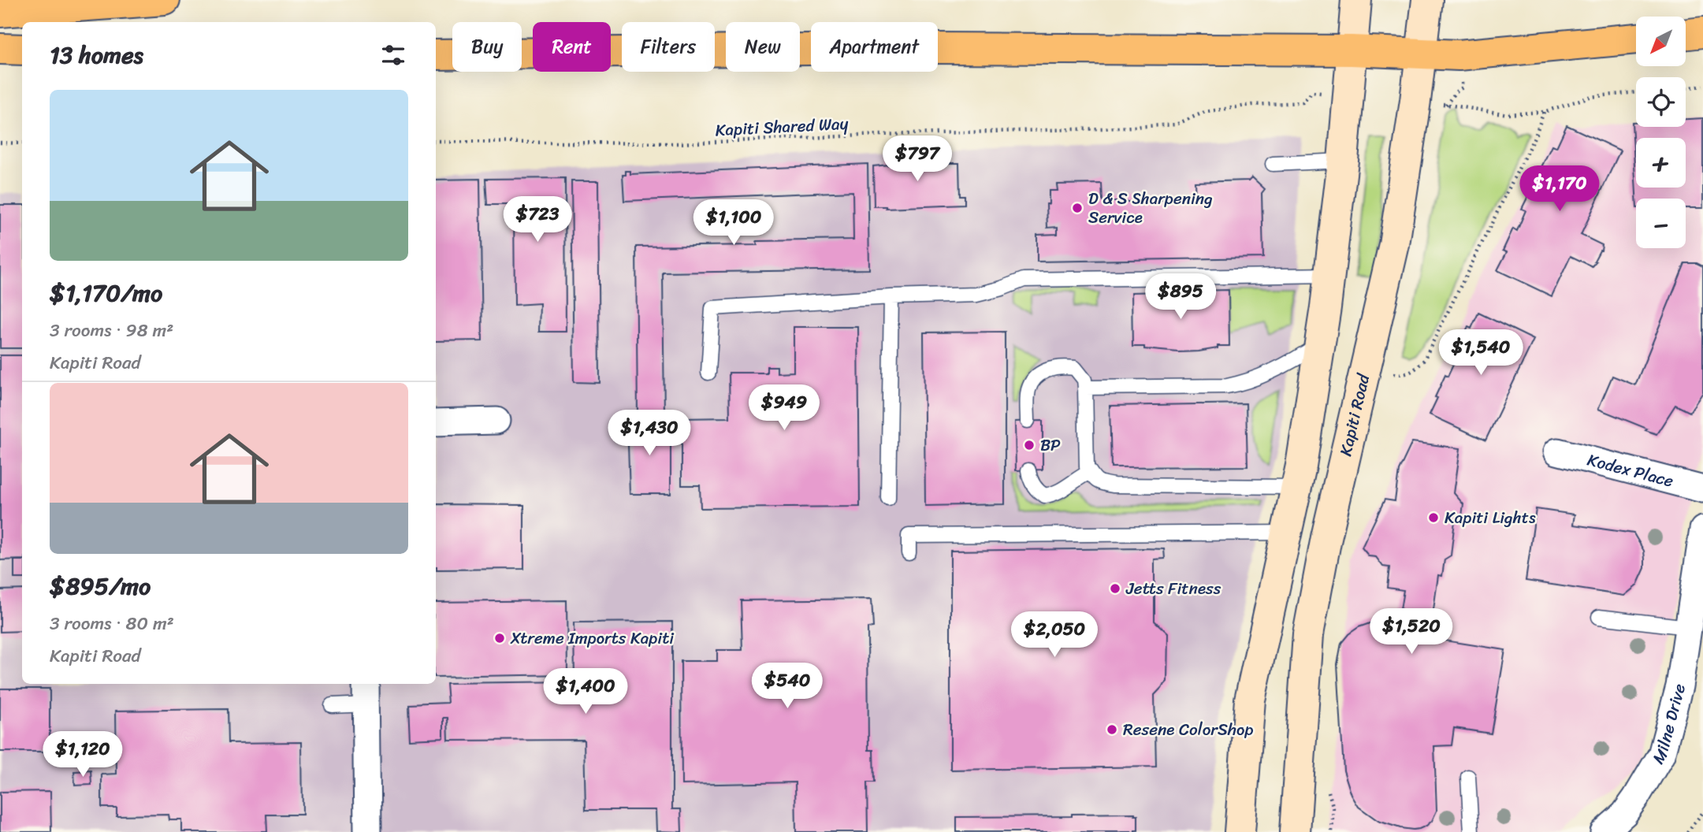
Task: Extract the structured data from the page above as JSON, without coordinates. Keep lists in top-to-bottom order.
{
  "streets": {
    "main road": ["Kapiti Road"],
    "street": ["Kodex Place", "Milne Drive"],
    "path": ["Kapiti Shared Way"]
  },
  "places": [
    "D & S Sharpening Service",
    "BP",
    "Kapiti Lights",
    "Jetts Fitness",
    "Xtreme Imports Kapiti",
    "Resene ColorShop"
  ],
  "north": "bottom left",
  "page": {
    "map_buttons": ["+", "−"],
    "chip": [
      "Buy",
      "Rent",
      "Filters",
      "New",
      "Apartment"
    ],
    "heading": "13 homes",
    "list": [
      {
        "name": "$1,170/mo",
        "note": "3 rooms · 98 m² · Kapiti Road"
      },
      {
        "name": "$895/mo",
        "note": "3 rooms · 80 m² · Kapiti Road"
      }
    ],
    "price": [
      "$797",
      "$1,170",
      "$723",
      "$1,100",
      "$895",
      "$1,540",
      "$949",
      "$1,430",
      "$1,520",
      "$2,050",
      "$540",
      "$1,400",
      "$1,120"
    ]
  }
}
